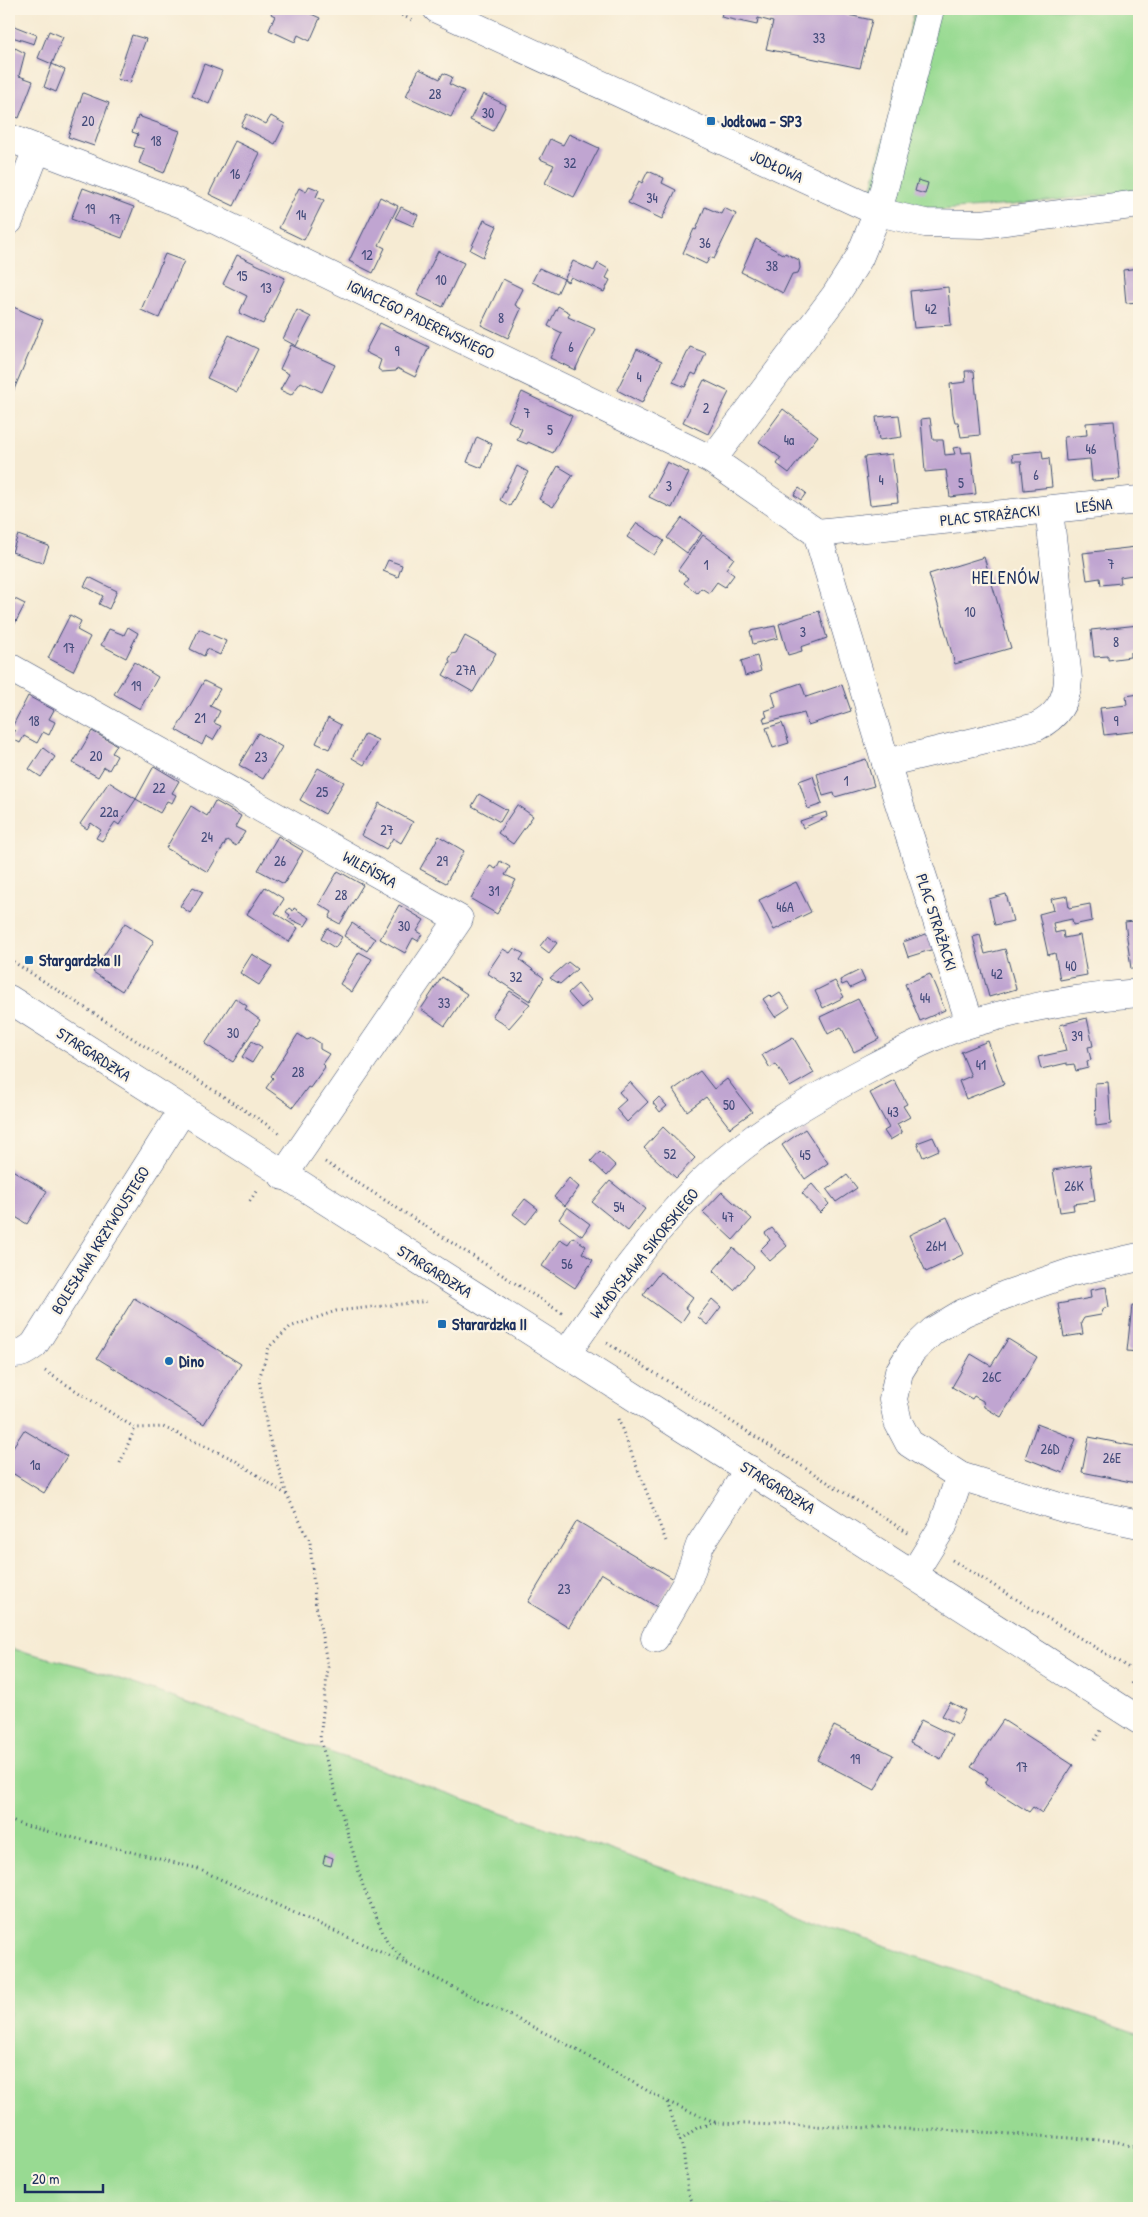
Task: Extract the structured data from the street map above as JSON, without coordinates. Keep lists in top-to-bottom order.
{
  "streets": {
    "street": [
      "JODŁOWA",
      "IGNACEGO PADEREWSKIEGO",
      "LEŚNA",
      "PLAC STRAŻACKI",
      "WILEŃSKA",
      "STARGARDZKA",
      "BOLESŁAWA KRZYWOUSTEGO",
      "WŁADYSŁAWA SIKORSKIEGO"
    ]
  },
  "crossings": [
    ["IGNACEGO PADEREWSKIEGO", "PLAC STRAŻACKI"],
    ["LEŚNA", "PLAC STRAŻACKI"],
    ["PLAC STRAŻACKI", "WŁADYSŁAWA SIKORSKIEGO"],
    ["WILEŃSKA", "STARGARDZKA"],
    ["STARGARDZKA", "BOLESŁAWA KRZYWOUSTEGO"],
    ["STARGARDZKA", "WŁADYSŁAWA SIKORSKIEGO"]
  ],
  "districts": ["HELENÓW"],
  "places": {
    "transit": ["Jodłowa - SP3", "Stargardzka II", "Starardzka II"],
    "other": ["Dino"]
  },
  "house_numbers": [
    "33",
    "28",
    "30",
    "20",
    "18",
    "32",
    "16",
    "34",
    "19",
    "14",
    "17",
    "36",
    "12",
    "38",
    "15",
    "10",
    "13",
    "42",
    "8",
    "6",
    "9",
    "4",
    "2",
    "7",
    "5",
    "4a",
    "46",
    "6",
    "4",
    "5",
    "3",
    "7",
    "1",
    "10",
    "3",
    "8",
    "17",
    "27A",
    "19",
    "21",
    "18",
    "9",
    "20",
    "23",
    "1",
    "22",
    "25",
    "22a",
    "27",
    "24",
    "26",
    "29",
    "31",
    "28",
    "46A",
    "30",
    "40",
    "42",
    "32",
    "44",
    "33",
    "30",
    "39",
    "41",
    "28",
    "50",
    "43",
    "52",
    "45",
    "26K",
    "54",
    "47",
    "26M",
    "56",
    "26C",
    "26D",
    "26E",
    "1a",
    "23",
    "19",
    "17"
  ],
  "scale_bar": "20 m"
}
